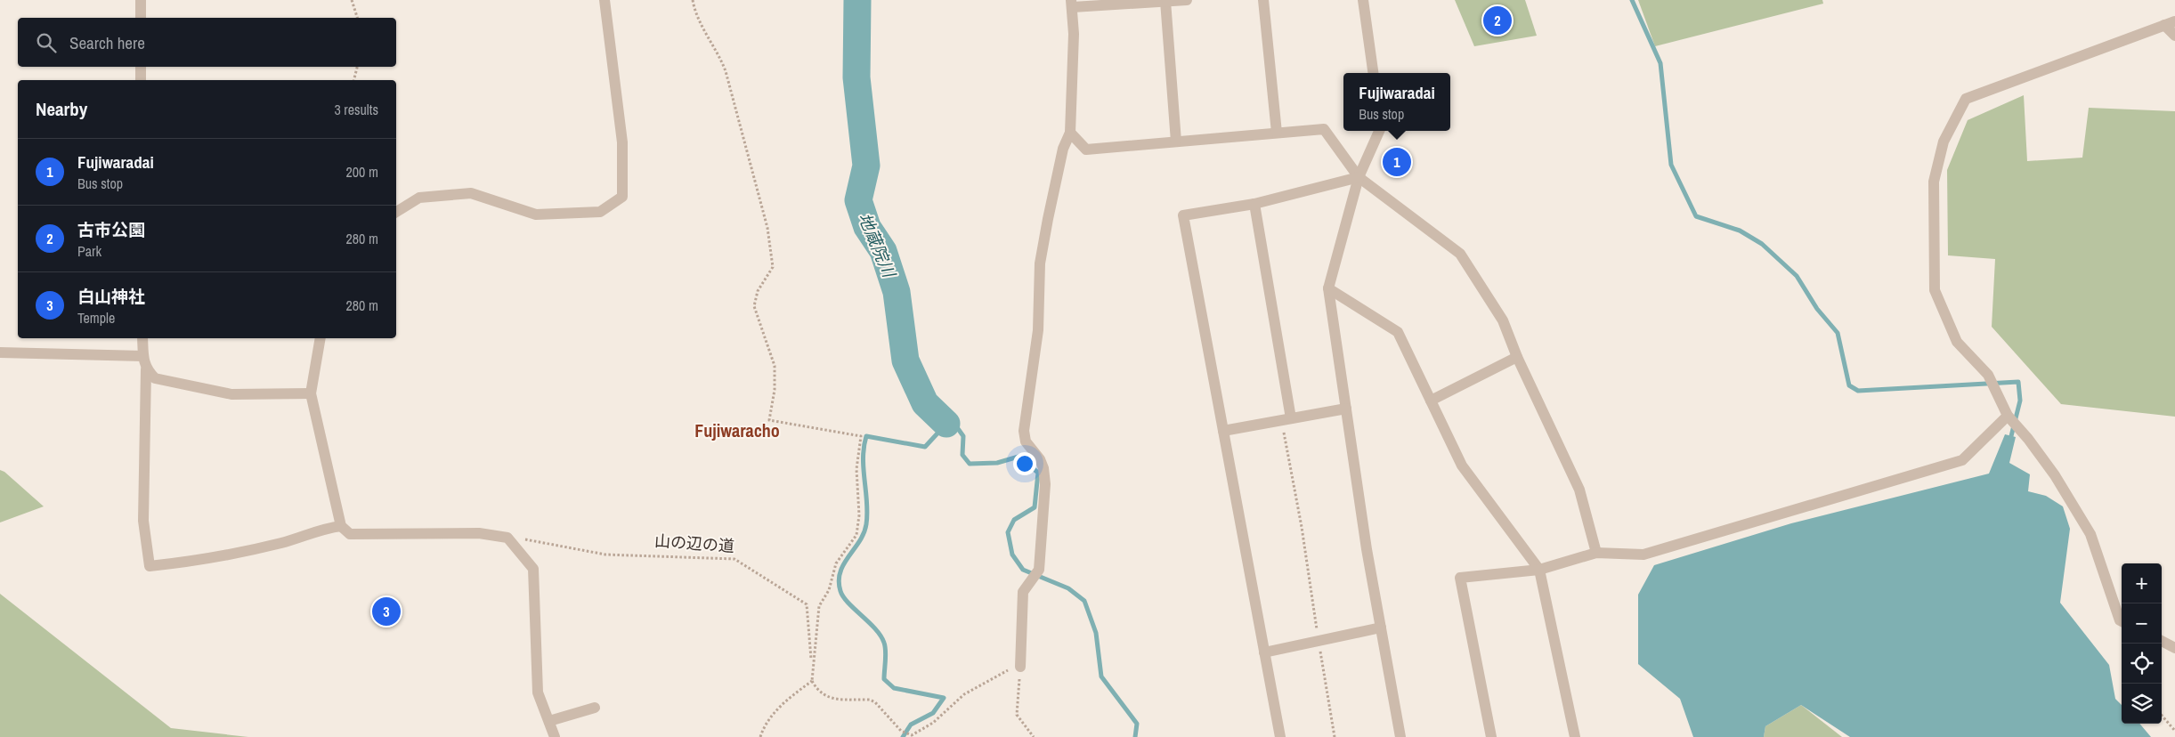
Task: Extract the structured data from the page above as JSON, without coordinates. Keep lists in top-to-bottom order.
{
  "streets": {
    "path": ["山の辺の道"]
  },
  "districts": ["Fujiwaracho"],
  "water": ["地蔵院川"],
  "page": {
    "pins": ["2", "1", "3"],
    "search": "Search here",
    "popup": ["Fujiwaradai", "Bus stop"],
    "heading": ["Nearby", "3 results"],
    "list": [
      {
        "mark": "1",
        "name": "Fujiwaradai",
        "note": "Bus stop",
        "value": "200 m"
      },
      {
        "mark": "2",
        "name": "古市公園",
        "note": "Park",
        "value": "280 m"
      },
      {
        "mark": "3",
        "name": "白山神社",
        "note": "Temple",
        "value": "280 m"
      }
    ],
    "map_buttons": ["+", "−"]
  }
}
